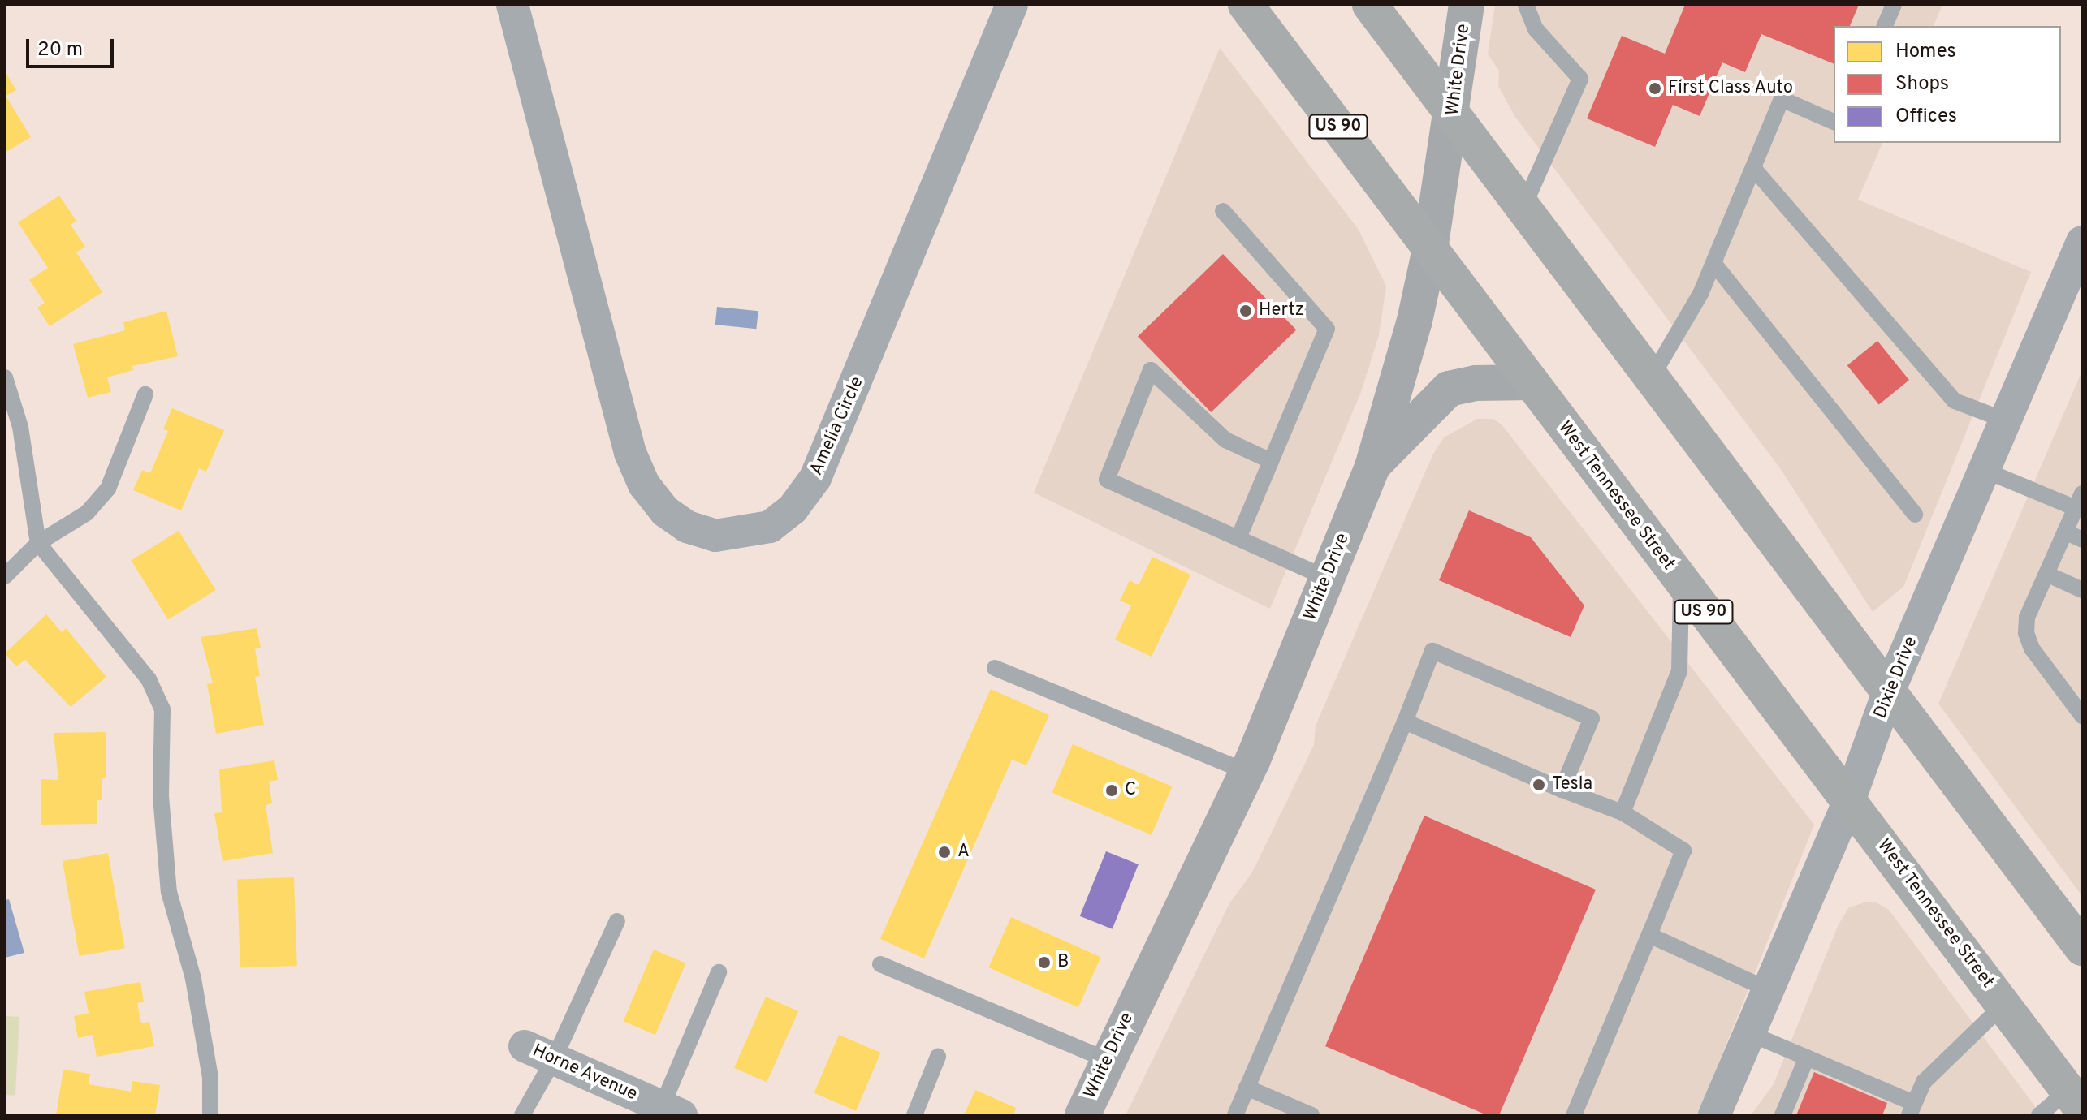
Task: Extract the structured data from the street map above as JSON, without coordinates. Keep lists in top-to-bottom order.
{
  "streets": {
    "main road": ["US 90", "West Tennessee Street"],
    "street": [
      "White Drive",
      "Amelia Circle",
      "Dixie Drive",
      "Horne Avenue"
    ]
  },
  "crossings": [
    ["White Drive", "West Tennessee Street"],
    ["West Tennessee Street", "Dixie Drive"]
  ],
  "places": [
    "First Class Auto",
    "Hertz",
    "Tesla",
    "C",
    "A",
    "B"
  ],
  "legend": ["Homes", "Shops", "Offices"],
  "scale_bar": "20 m"
}
